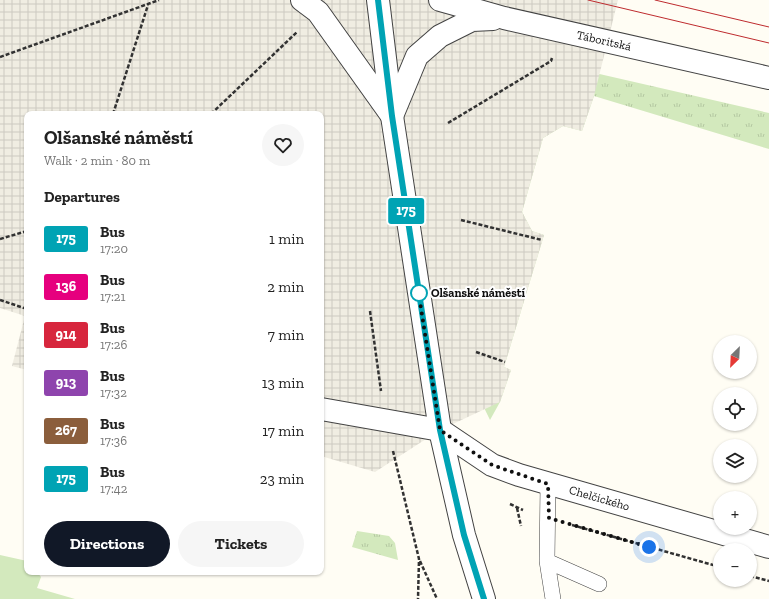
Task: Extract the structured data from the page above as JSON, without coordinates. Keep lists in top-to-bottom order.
{
  "streets": {
    "street": ["Táboritská", "Chelčického"]
  },
  "places": ["Olšanské náměstí"],
  "lines": ["bus line 175"],
  "north": "bottom left",
  "page": {
    "on_map": "175",
    "heading": [
      ["Olšanské náměstí", "Walk · 2 min · 80 m"],
      "Departures"
    ],
    "list": [
      {
        "mark": "175",
        "name": "Bus",
        "note": "17:20",
        "value": "1 min"
      },
      {
        "mark": "136",
        "name": "Bus",
        "note": "17:21",
        "value": "2 min"
      },
      {
        "mark": "914",
        "name": "Bus",
        "note": "17:26",
        "value": "7 min"
      },
      {
        "mark": "913",
        "name": "Bus",
        "note": "17:32",
        "value": "13 min"
      },
      {
        "mark": "267",
        "name": "Bus",
        "note": "17:36",
        "value": "17 min"
      },
      {
        "mark": "175",
        "name": "Bus",
        "note": "17:42",
        "value": "23 min"
      }
    ],
    "map_buttons": ["+", "−"],
    "buttons": ["Directions", "Tickets"]
  }
}
